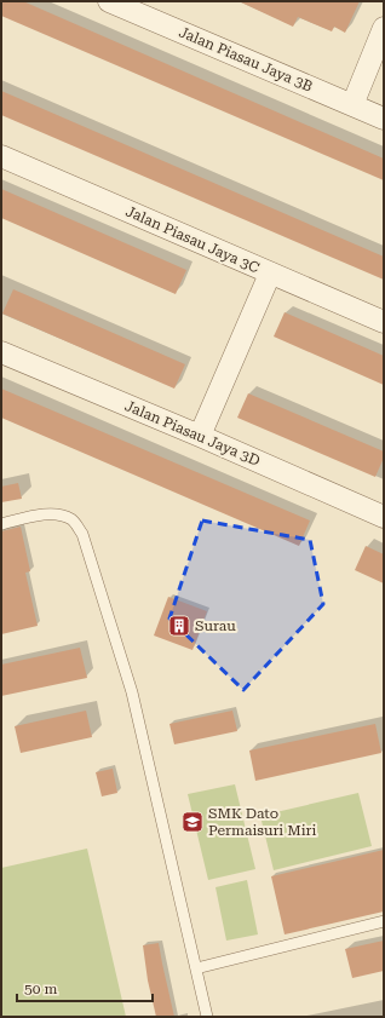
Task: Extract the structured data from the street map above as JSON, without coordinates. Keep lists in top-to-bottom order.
{
  "streets": {
    "street": ["Jalan Piasau Jaya 3B", "Jalan Piasau Jaya 3C", "Jalan Piasau Jaya 3D"]
  },
  "places": {
    "building": ["Surau"],
    "school or university": ["SMK Dato Permaisuri Miri"]
  },
  "scale_bar": "50 m"
}
